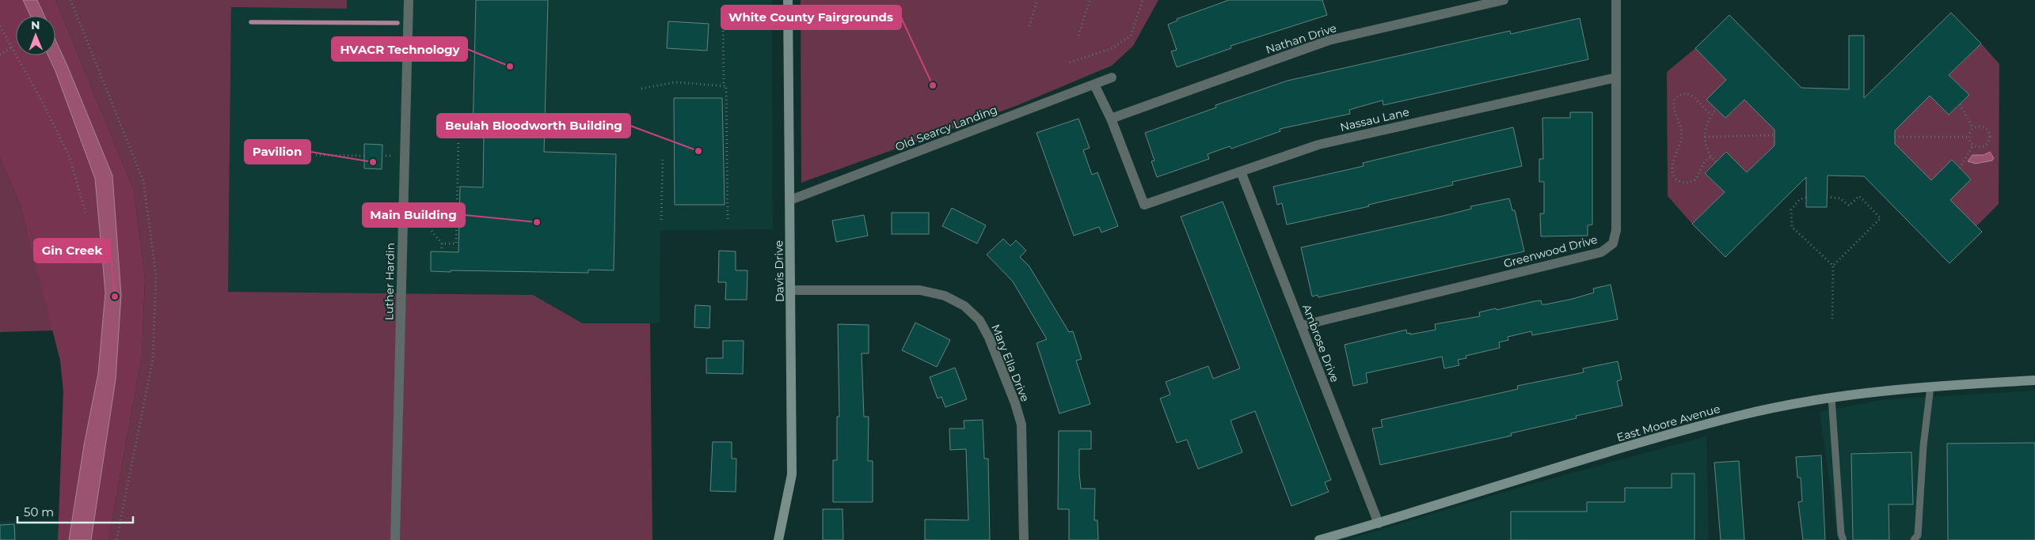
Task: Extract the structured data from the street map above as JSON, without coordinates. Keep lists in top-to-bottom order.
{
  "streets": {
    "street": [
      "Nathan Drive",
      "Nassau Lane",
      "Old Searcy Landing",
      "Greenwood Drive",
      "Davis Drive",
      "Luther Hardin",
      "Ambrose Drive",
      "Mary Ella Drive",
      "East Moore Avenue"
    ]
  },
  "crossings": [
    ["Nathan Drive", "Nassau Lane"],
    ["Nassau Lane", "Greenwood Drive"],
    ["Nassau Lane", "Ambrose Drive"],
    ["Old Searcy Landing", "Davis Drive"],
    ["Greenwood Drive", "Ambrose Drive"],
    ["Davis Drive", "Mary Ella Drive"],
    ["Ambrose Drive", "East Moore Avenue"]
  ],
  "places": [
    "HVACR Technology",
    "White County Fairgrounds",
    "Beulah Bloodworth Building",
    "Pavilion",
    "Main Building",
    "Gin Creek"
  ],
  "scale_bar": "50 m",
  "north": "top"
}
